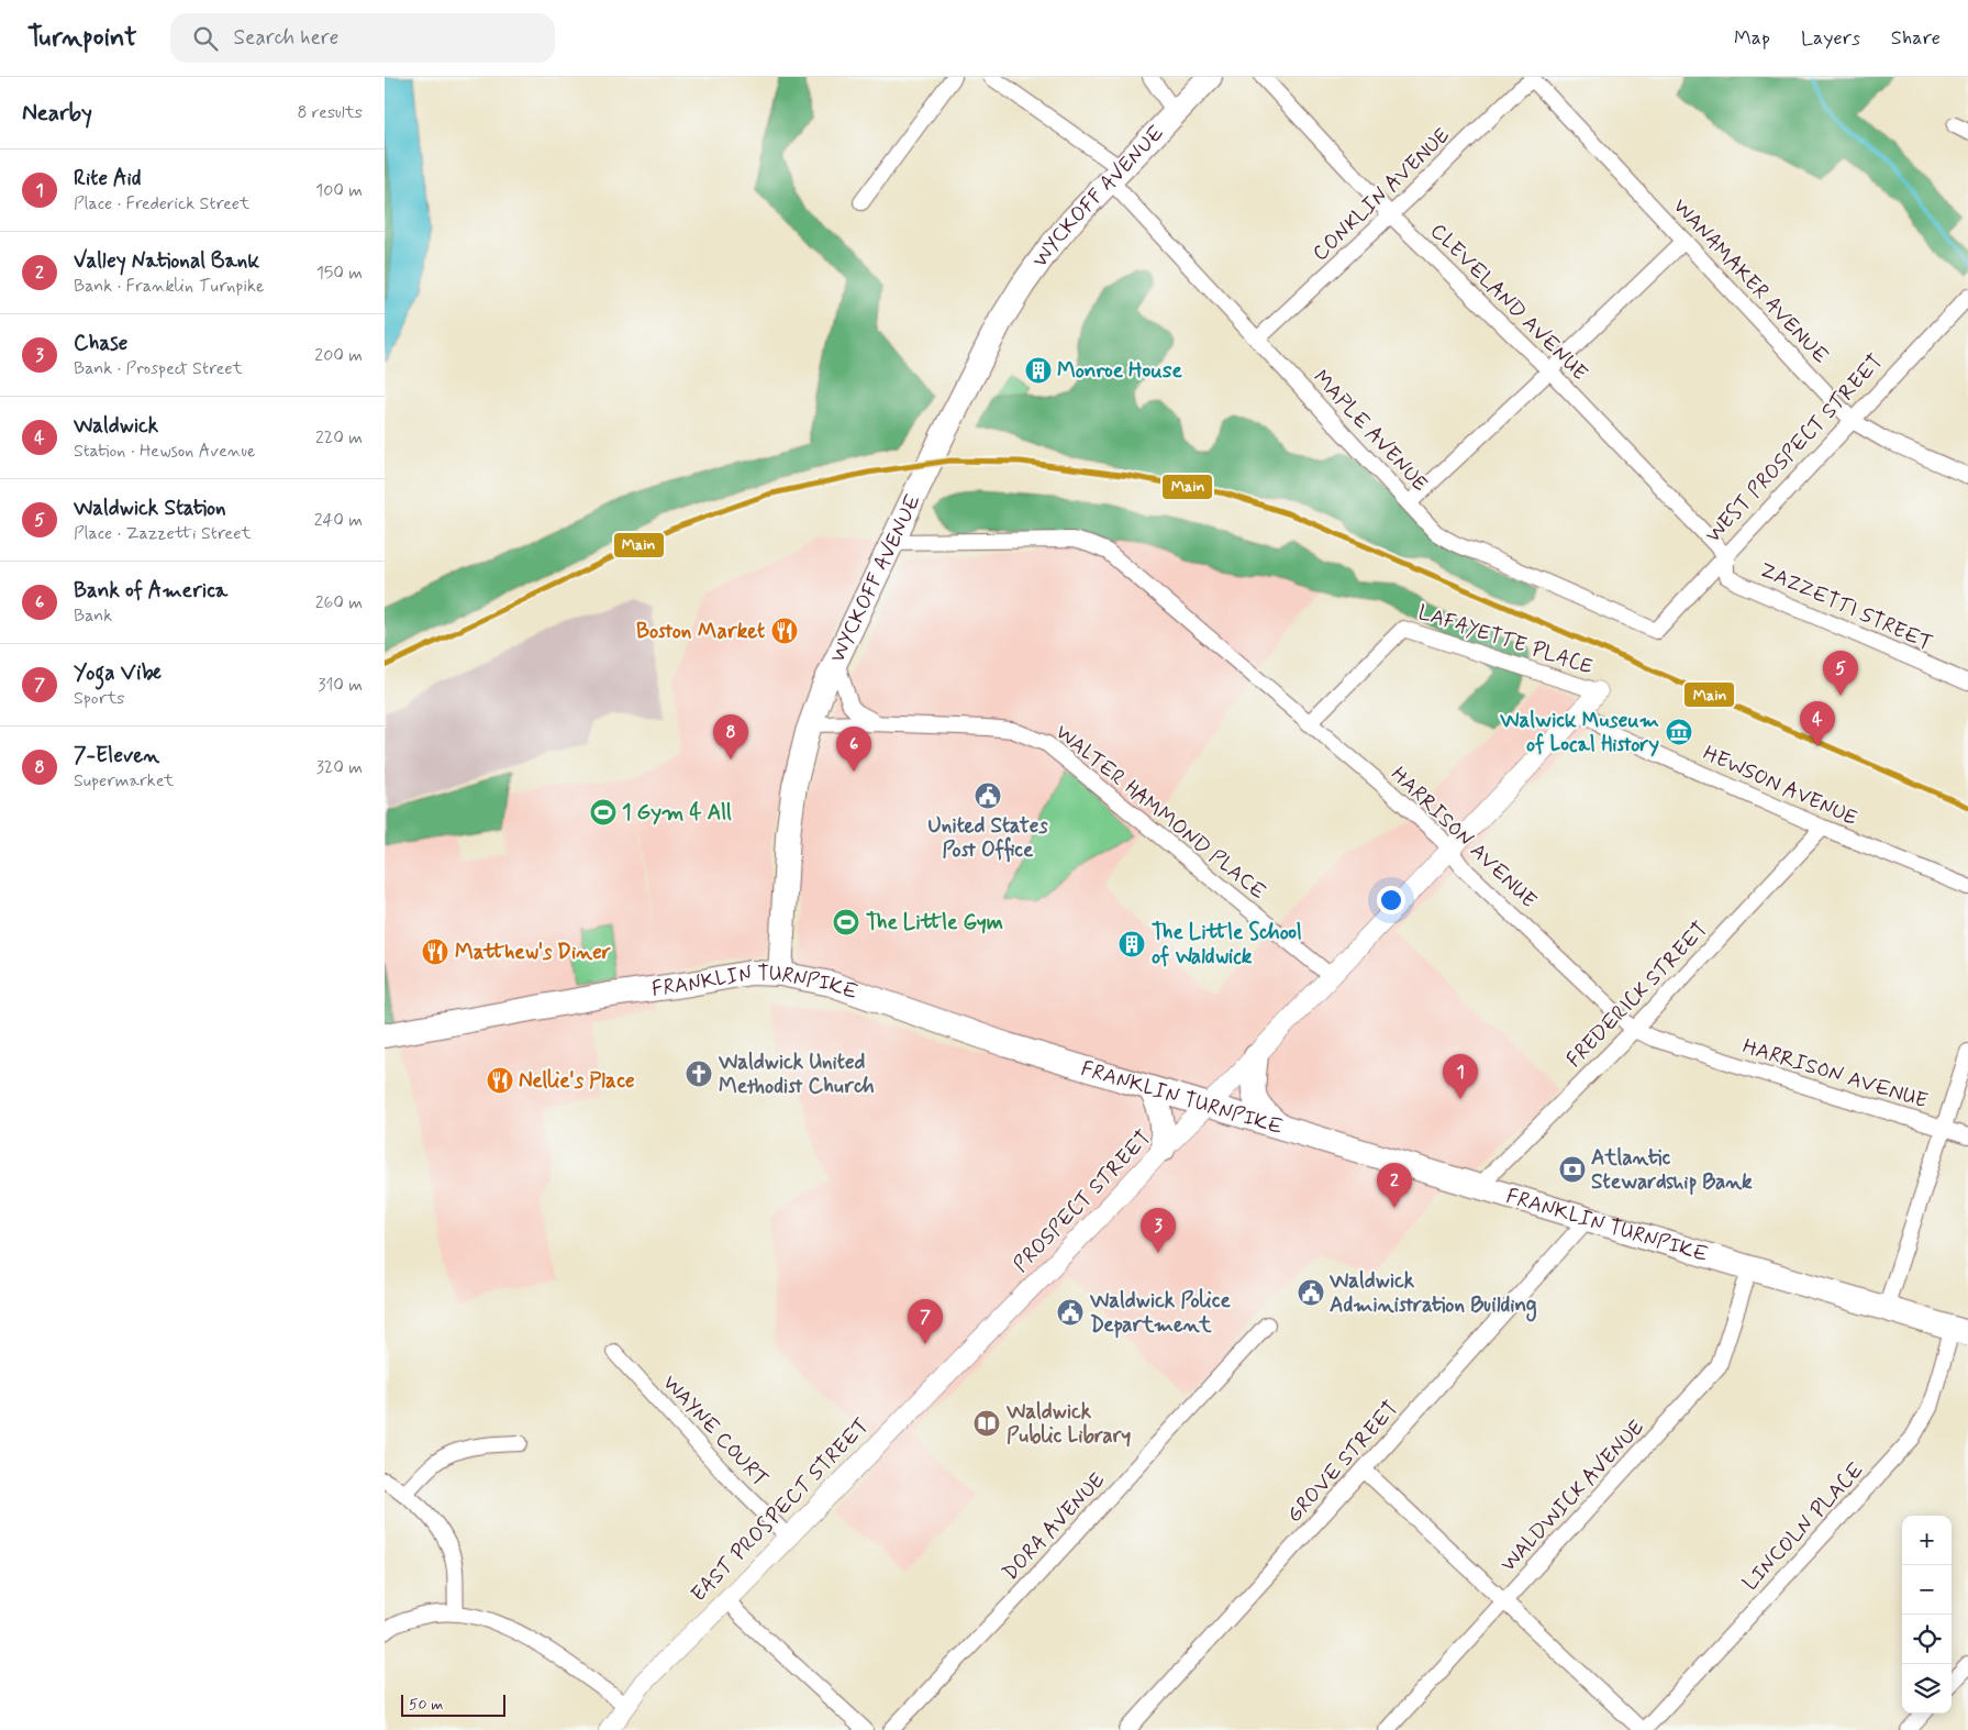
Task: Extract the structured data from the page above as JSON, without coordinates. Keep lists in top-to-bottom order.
{
  "streets": {
    "main road": ["WYCKOFF AVENUE", "FRANKLIN TURNPIKE"],
    "street": [
      "CONKLIN AVENUE",
      "WANAMAKER AVENUE",
      "CLEVELAND AVENUE",
      "MAPLE AVENUE",
      "WEST PROSPECT STREET",
      "ZAZZETTI STREET",
      "LAFAYETTE PLACE",
      "HEWSON AVENUE",
      "WALTER HAMMOND PLACE",
      "HARRISON AVENUE",
      "FREDERICK STREET",
      "PROSPECT STREET",
      "WAYNE COURT",
      "GROVE STREET",
      "WALDWICK AVENUE",
      "EAST PROSPECT STREET",
      "DORA AVENUE",
      "LINCOLN PLACE"
    ]
  },
  "crossings": [
    ["CONKLIN AVENUE", "WANAMAKER AVENUE"],
    ["CONKLIN AVENUE", "CLEVELAND AVENUE"],
    ["CONKLIN AVENUE", "MAPLE AVENUE"],
    ["WYCKOFF AVENUE", "MAPLE AVENUE"],
    ["WYCKOFF AVENUE", "WALTER HAMMOND PLACE"],
    ["WYCKOFF AVENUE", "HARRISON AVENUE"],
    ["WYCKOFF AVENUE", "FRANKLIN TURNPIKE"],
    ["WANAMAKER AVENUE", "WEST PROSPECT STREET"],
    ["CLEVELAND AVENUE", "WEST PROSPECT STREET"],
    ["CLEVELAND AVENUE", "ZAZZETTI STREET"],
    ["MAPLE AVENUE", "WEST PROSPECT STREET"],
    ["WEST PROSPECT STREET", "ZAZZETTI STREET"],
    ["LAFAYETTE PLACE", "HARRISON AVENUE"],
    ["HEWSON AVENUE", "FREDERICK STREET"],
    ["HARRISON AVENUE", "FREDERICK STREET"],
    ["FRANKLIN TURNPIKE", "FREDERICK STREET"],
    ["FRANKLIN TURNPIKE", "PROSPECT STREET"],
    ["FRANKLIN TURNPIKE", "GROVE STREET"],
    ["FRANKLIN TURNPIKE", "WALDWICK AVENUE"],
    ["FRANKLIN TURNPIKE", "LINCOLN PLACE"],
    ["PROSPECT STREET", "EAST PROSPECT STREET"],
    ["WAYNE COURT", "EAST PROSPECT STREET"]
  ],
  "places": {
    "building": ["Monroe House", "The Little School of Waldwick"],
    "restaurant": ["Boston Market", "Matthew's Diner", "Nellie's Place"],
    "museum": ["Walwick Museum of Local History"],
    "public building": ["United States Post Office", "Waldwick Administration Building", "Waldwick Police Department"],
    "sports": ["1 Gym 4 All", "The Little Gym"],
    "church": ["Waldwick United Methodist Church"],
    "bank": ["Atlantic Stewardship Bank"],
    "library": ["Waldwick Public Library"]
  },
  "lines": ["transit line Main"],
  "scale_bar": "50 m",
  "page": {
    "header": "Turnpoint",
    "search": "Search here",
    "nav": ["Map", "Layers", "Share"],
    "heading": ["Nearby", "8 results"],
    "list": [
      {
        "mark": "1",
        "name": "Rite Aid",
        "note": "Place · Frederick Street",
        "value": "100 m"
      },
      {
        "mark": "2",
        "name": "Valley National Bank",
        "note": "Bank · Franklin Turnpike",
        "value": "150 m"
      },
      {
        "mark": "3",
        "name": "Chase",
        "note": "Bank · Prospect Street",
        "value": "200 m"
      },
      {
        "mark": "4",
        "name": "Waldwick",
        "note": "Station · Hewson Avenue",
        "value": "220 m"
      },
      {
        "mark": "5",
        "name": "Waldwick Station",
        "note": "Place · Zazzetti Street",
        "value": "240 m"
      },
      {
        "mark": "6",
        "name": "Bank of America",
        "note": "Bank",
        "value": "260 m"
      },
      {
        "mark": "7",
        "name": "Yoga Vibe",
        "note": "Sports",
        "value": "310 m"
      },
      {
        "mark": "8",
        "name": "7-Eleven",
        "note": "Supermarket",
        "value": "320 m"
      }
    ],
    "pins": [
      "5",
      "4",
      "8",
      "6",
      "1",
      "2",
      "3",
      "7"
    ],
    "map_buttons": ["+", "−"],
    "scale": "50 m"
  }
}
